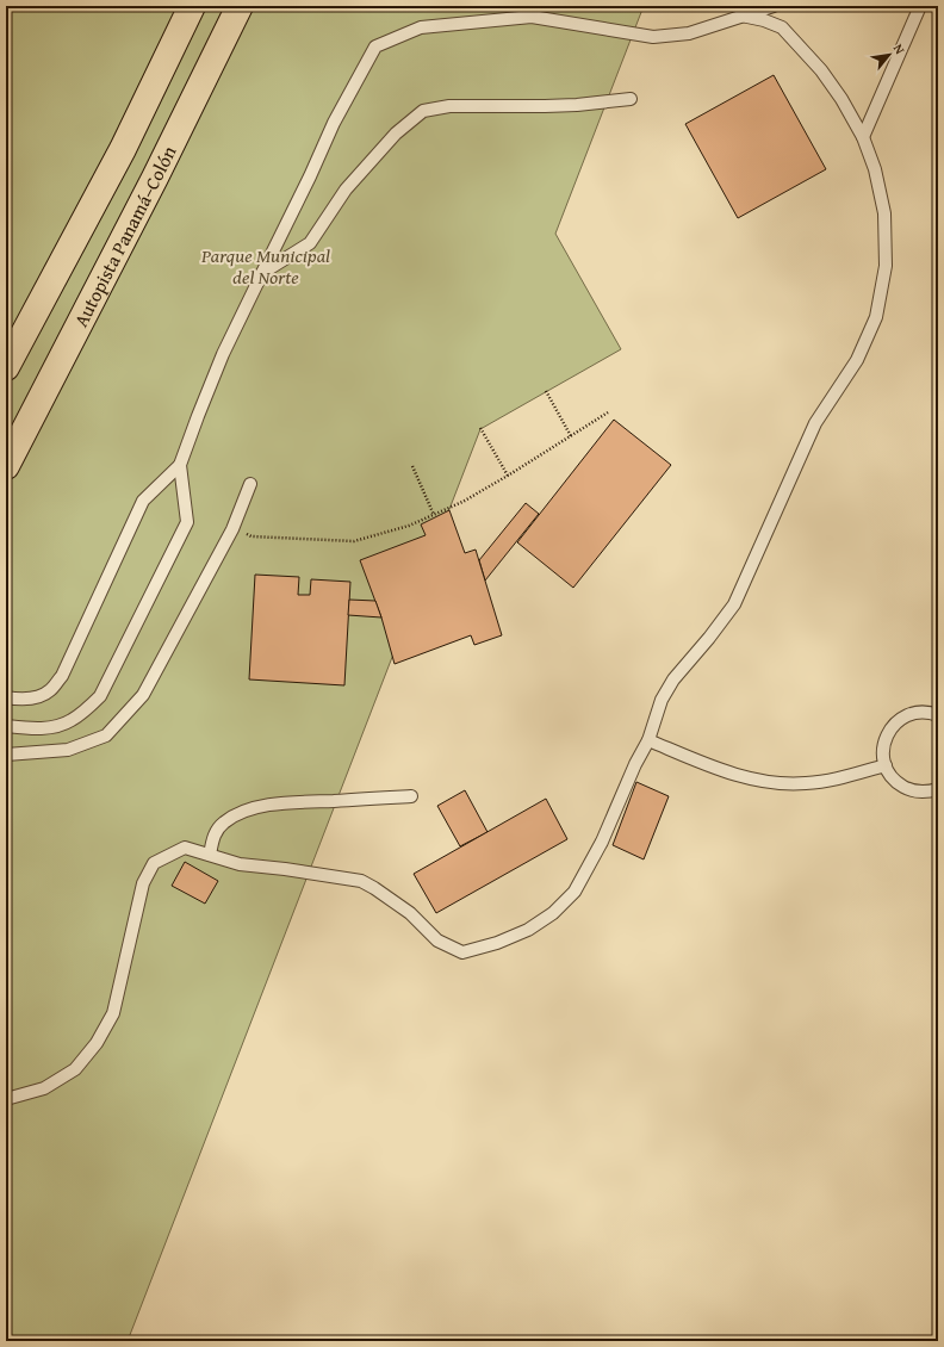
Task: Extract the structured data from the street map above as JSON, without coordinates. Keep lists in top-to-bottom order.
{
  "streets": {
    "highway": ["Autopista Panamá–Colón"]
  },
  "parks": ["Parque Municipal del Norte"],
  "north": "top right"
}
